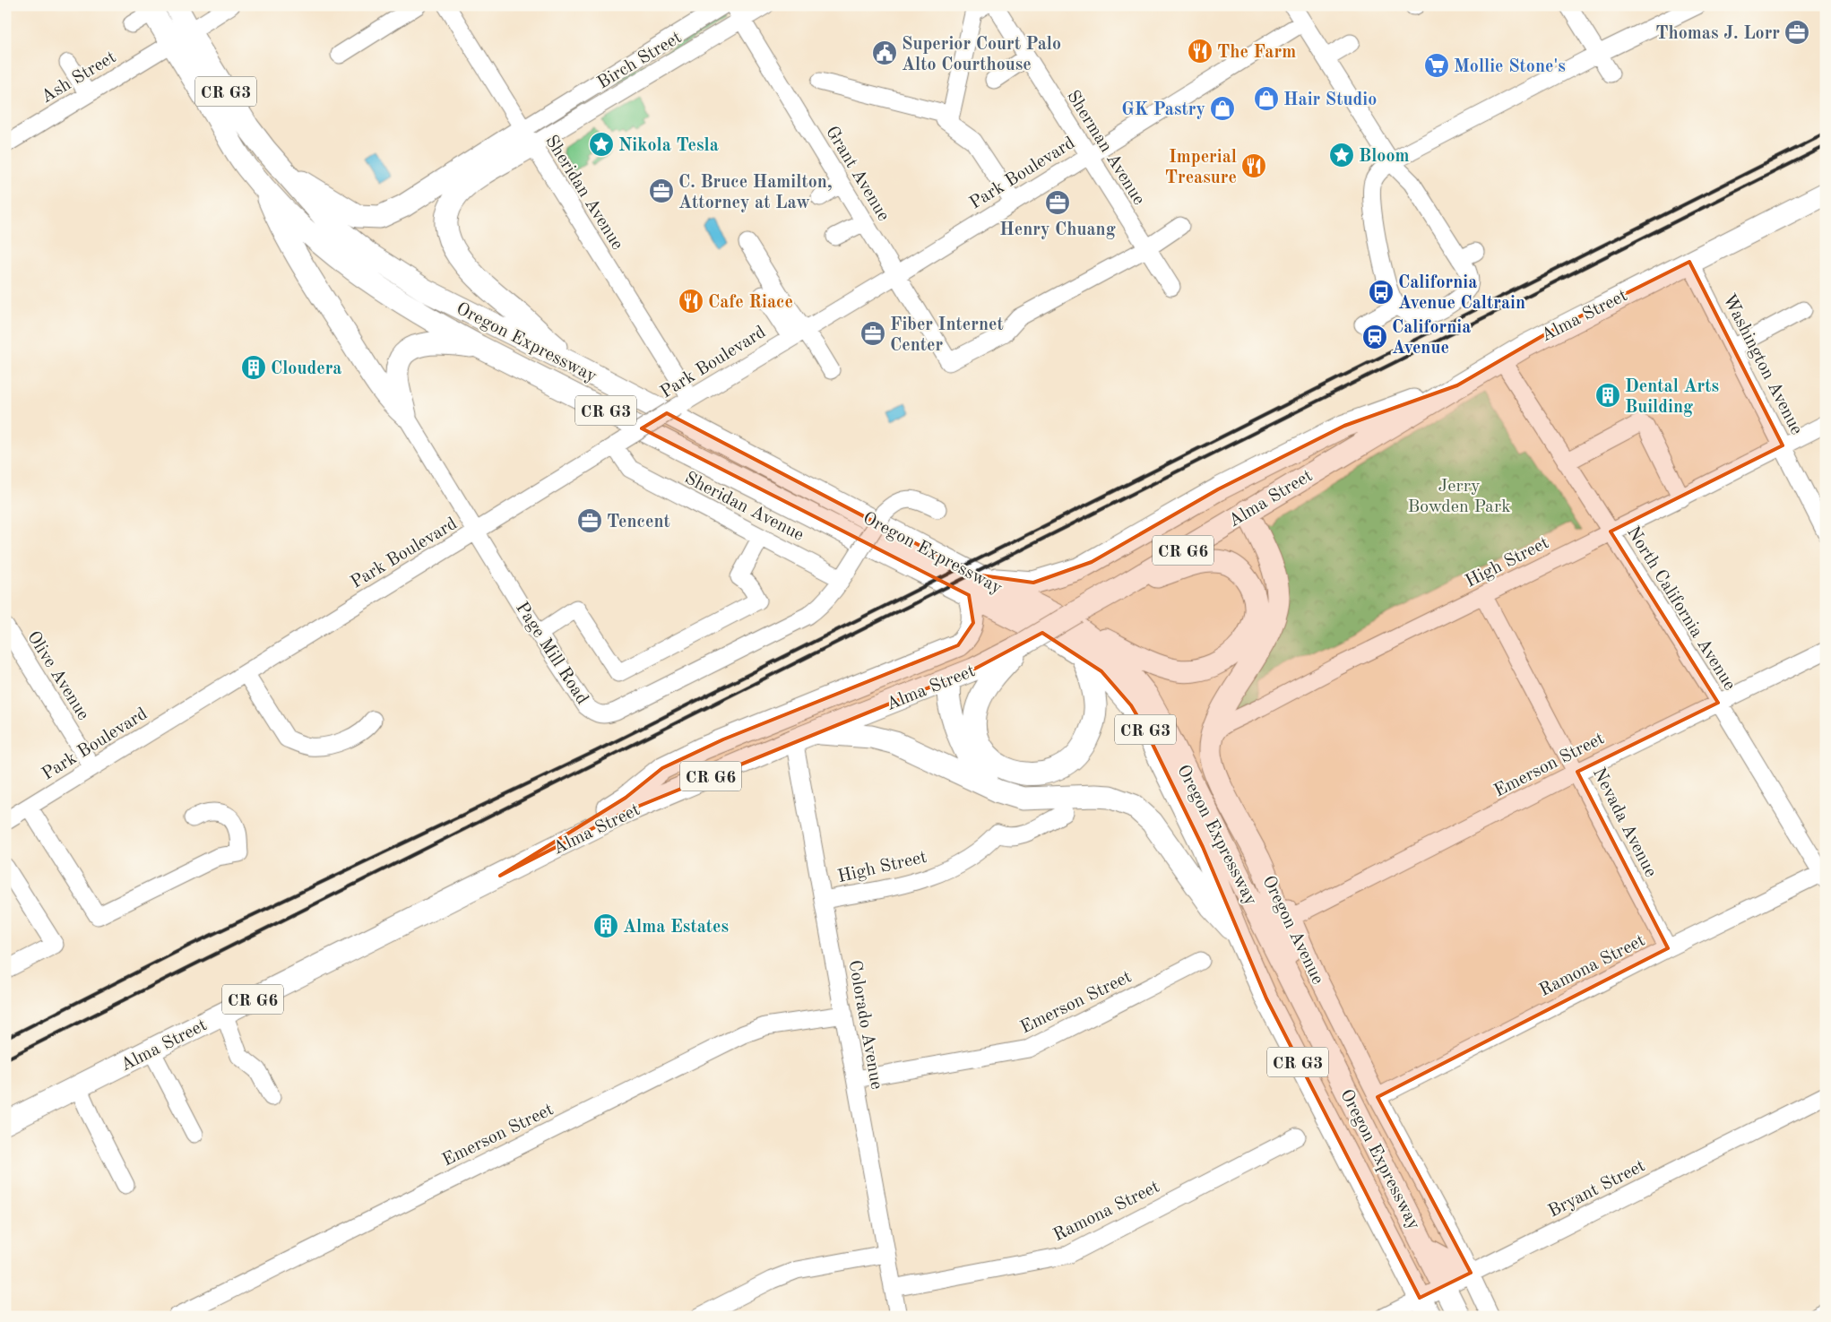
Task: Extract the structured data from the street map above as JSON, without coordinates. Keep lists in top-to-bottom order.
{
  "streets": {
    "main road": [
      "CR G3",
      "Alma Street",
      "Oregon Expressway",
      "CR G6",
      "Oregon Avenue"
    ],
    "street": [
      "Birch Street",
      "Ash Street",
      "Sherman Avenue",
      "Park Boulevard",
      "Grant Avenue",
      "Sheridan Avenue",
      "Washington Avenue",
      "High Street",
      "North California Avenue",
      "Page Mill Road",
      "Olive Avenue",
      "Emerson Street",
      "Nevada Avenue",
      "Ramona Street",
      "Colorado Avenue",
      "Bryant Street"
    ]
  },
  "crossings": [
    ["Birch Street", "Grant Avenue"],
    ["Birch Street", "Sheridan Avenue"],
    ["Ash Street", "CR G3"],
    ["Ash Street", "Oregon Expressway"],
    ["CR G3", "Oregon Expressway"],
    ["Sherman Avenue", "Park Boulevard"],
    ["Sherman Avenue", "Grant Avenue"],
    ["Park Boulevard", "Grant Avenue"],
    ["Park Boulevard", "Sheridan Avenue"],
    ["Park Boulevard", "Page Mill Road"],
    ["Park Boulevard", "Olive Avenue"],
    ["Sheridan Avenue", "Page Mill Road"],
    ["Alma Street", "Oregon Expressway"],
    ["Alma Street", "Washington Avenue"],
    ["Alma Street", "North California Avenue"],
    ["Alma Street", "Oregon Avenue"],
    ["Alma Street", "Colorado Avenue"],
    ["Oregon Expressway", "Bryant Street"],
    ["Washington Avenue", "High Street"],
    ["High Street", "North California Avenue"],
    ["High Street", "Nevada Avenue"],
    ["High Street", "Oregon Avenue"],
    ["High Street", "Colorado Avenue"],
    ["North California Avenue", "Emerson Street"],
    ["North California Avenue", "Ramona Street"],
    ["Emerson Street", "Nevada Avenue"],
    ["Emerson Street", "Oregon Avenue"],
    ["Emerson Street", "Colorado Avenue"],
    ["Nevada Avenue", "Ramona Street"],
    ["Oregon Avenue", "Ramona Street"],
    ["Oregon Avenue", "Bryant Street"],
    ["Ramona Street", "Colorado Avenue"]
  ],
  "parks": ["Jerry Bowden Park"],
  "places": {
    "office": [
      "Thomas J. Lorr",
      "C. Bruce Hamilton, Attorney at Law",
      "Henry Chuang",
      "Fiber Internet Center",
      "Tencent"
    ],
    "restaurant": ["The Farm", "Imperial Treasure", "Cafe Riace"],
    "public building": ["Superior Court Palo Alto Courthouse"],
    "supermarket": ["Mollie Stone's"],
    "shop": ["Hair Studio", "GK Pastry"],
    "place": ["Nikola Tesla", "Bloom"],
    "bus stop": ["California Avenue Caltrain"],
    "station": ["California Avenue"],
    "building": ["Cloudera", "Dental Arts Building", "Alma Estates"]
  }
}
